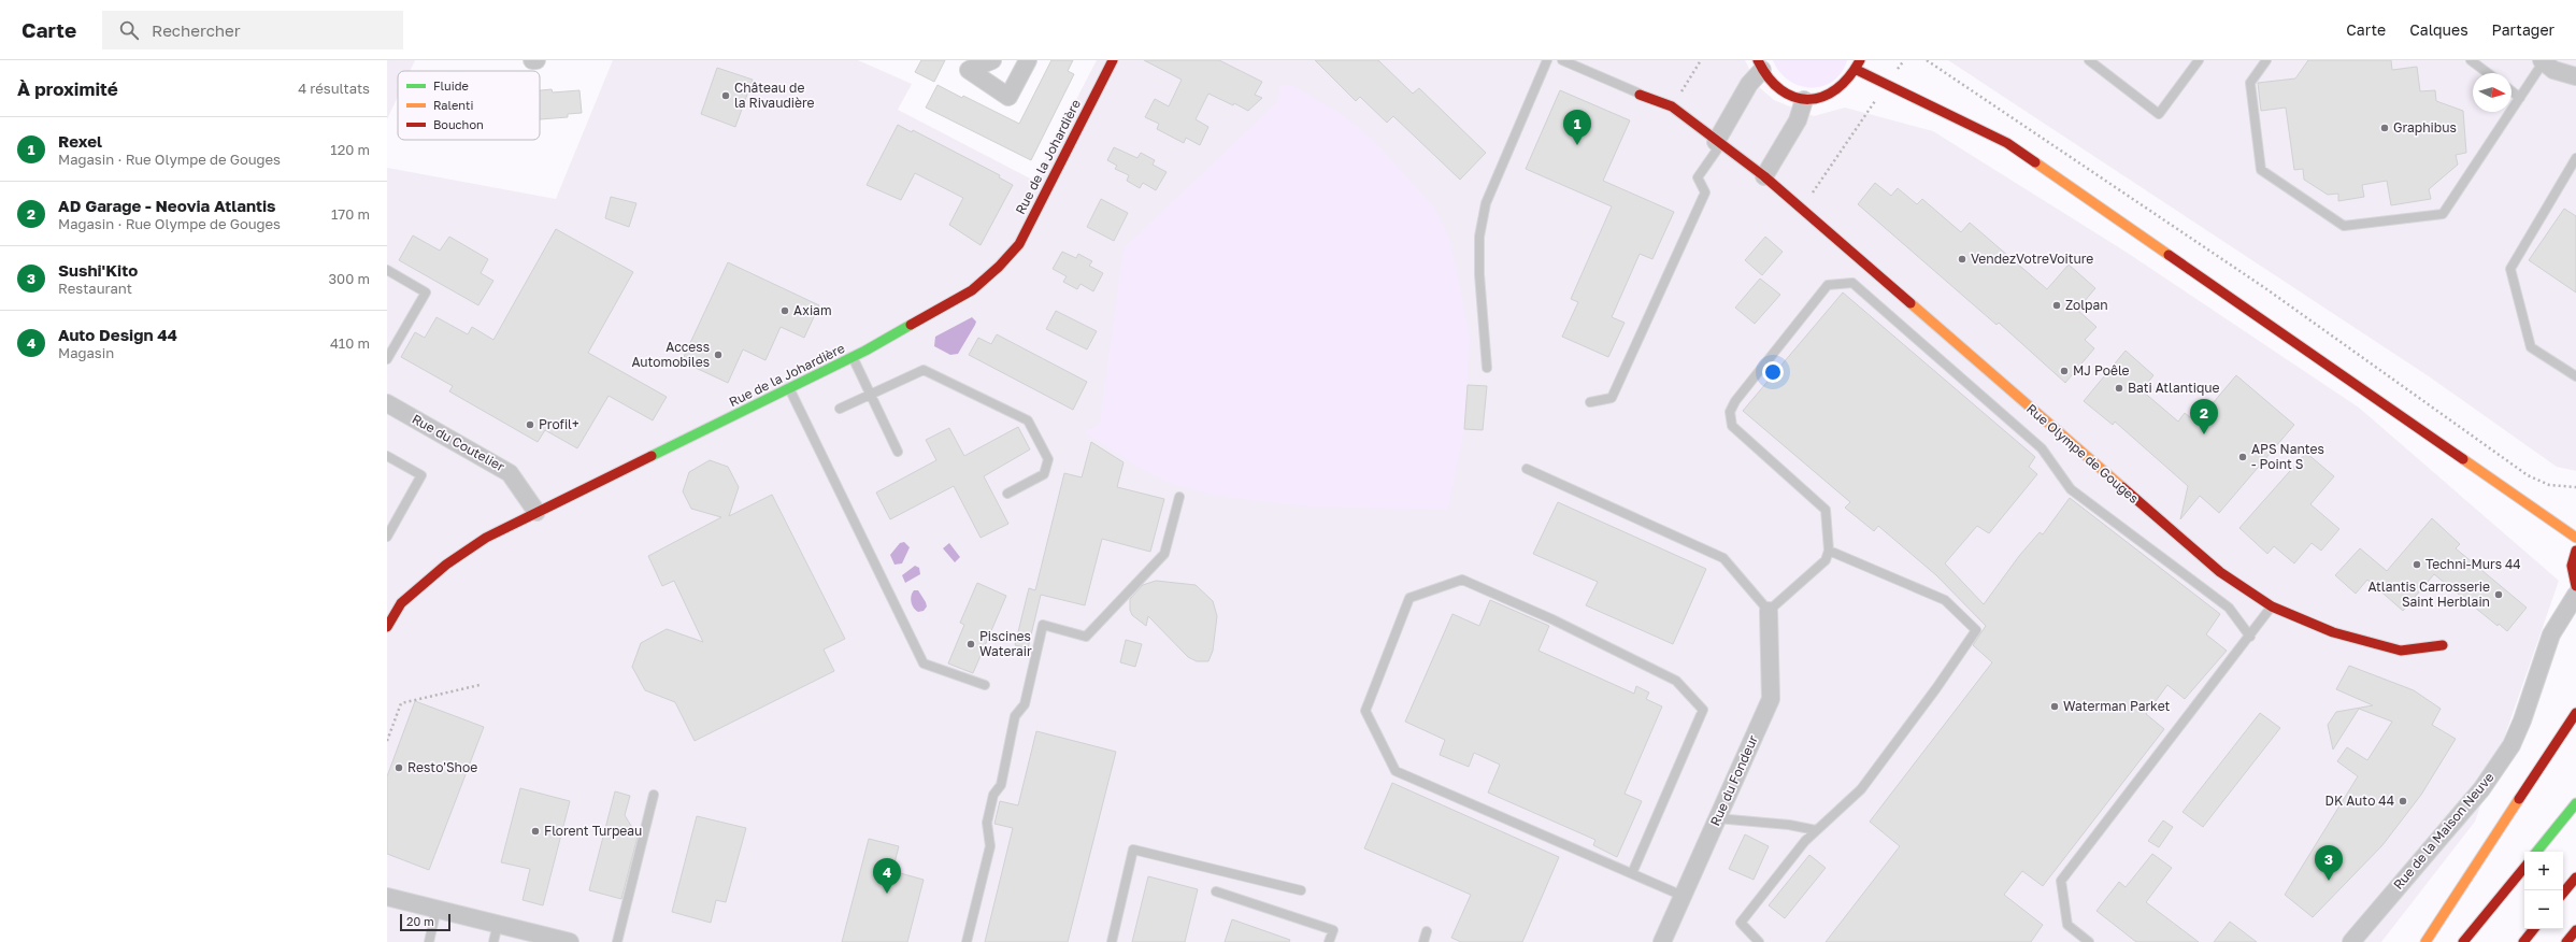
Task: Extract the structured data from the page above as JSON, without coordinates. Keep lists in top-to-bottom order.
{
  "streets": {
    "main road": ["Rue de la Johardière", "Rue Olympe de Gouges"],
    "street": ["Rue du Coutelier", "Rue du Fondeur", "Rue de la Maison Neuve"]
  },
  "crossings": [
    ["Rue de la Johardière", "Rue du Coutelier"]
  ],
  "places": [
    "Château de la Rivaudière",
    "Graphibus",
    "VendezVotreVoiture",
    "Zolpan",
    "Axiam",
    "Access Automobiles",
    "MJ Poêle",
    "Bati Atlantique",
    "Profil+",
    "APS Nantes - Point S",
    "Techni-Murs 44",
    "Atlantis Carrosserie Saint Herblain",
    "Piscines Waterair",
    "Waterman Parket",
    "Resto'Shoe",
    "DK Auto 44",
    "Florent Turpeau"
  ],
  "legend": ["Fluide", "Ralenti", "Bouchon"],
  "scale_bar": "20 m",
  "north": "right",
  "page": {
    "header": "Carte",
    "search": "Rechercher",
    "nav": ["Carte", "Calques", "Partager"],
    "heading": ["À proximité", "4 résultats"],
    "pins": [
      "1",
      "2",
      "3",
      "4"
    ],
    "list": [
      {
        "mark": "1",
        "name": "Rexel",
        "note": "Magasin · Rue Olympe de Gouges",
        "value": "120 m"
      },
      {
        "mark": "2",
        "name": "AD Garage - Neovia Atlantis",
        "note": "Magasin · Rue Olympe de Gouges",
        "value": "170 m"
      },
      {
        "mark": "3",
        "name": "Sushi'Kito",
        "note": "Restaurant",
        "value": "300 m"
      },
      {
        "mark": "4",
        "name": "Auto Design 44",
        "note": "Magasin",
        "value": "410 m"
      }
    ],
    "map_buttons": ["+", "−"],
    "scale": "20 m"
  }
}
